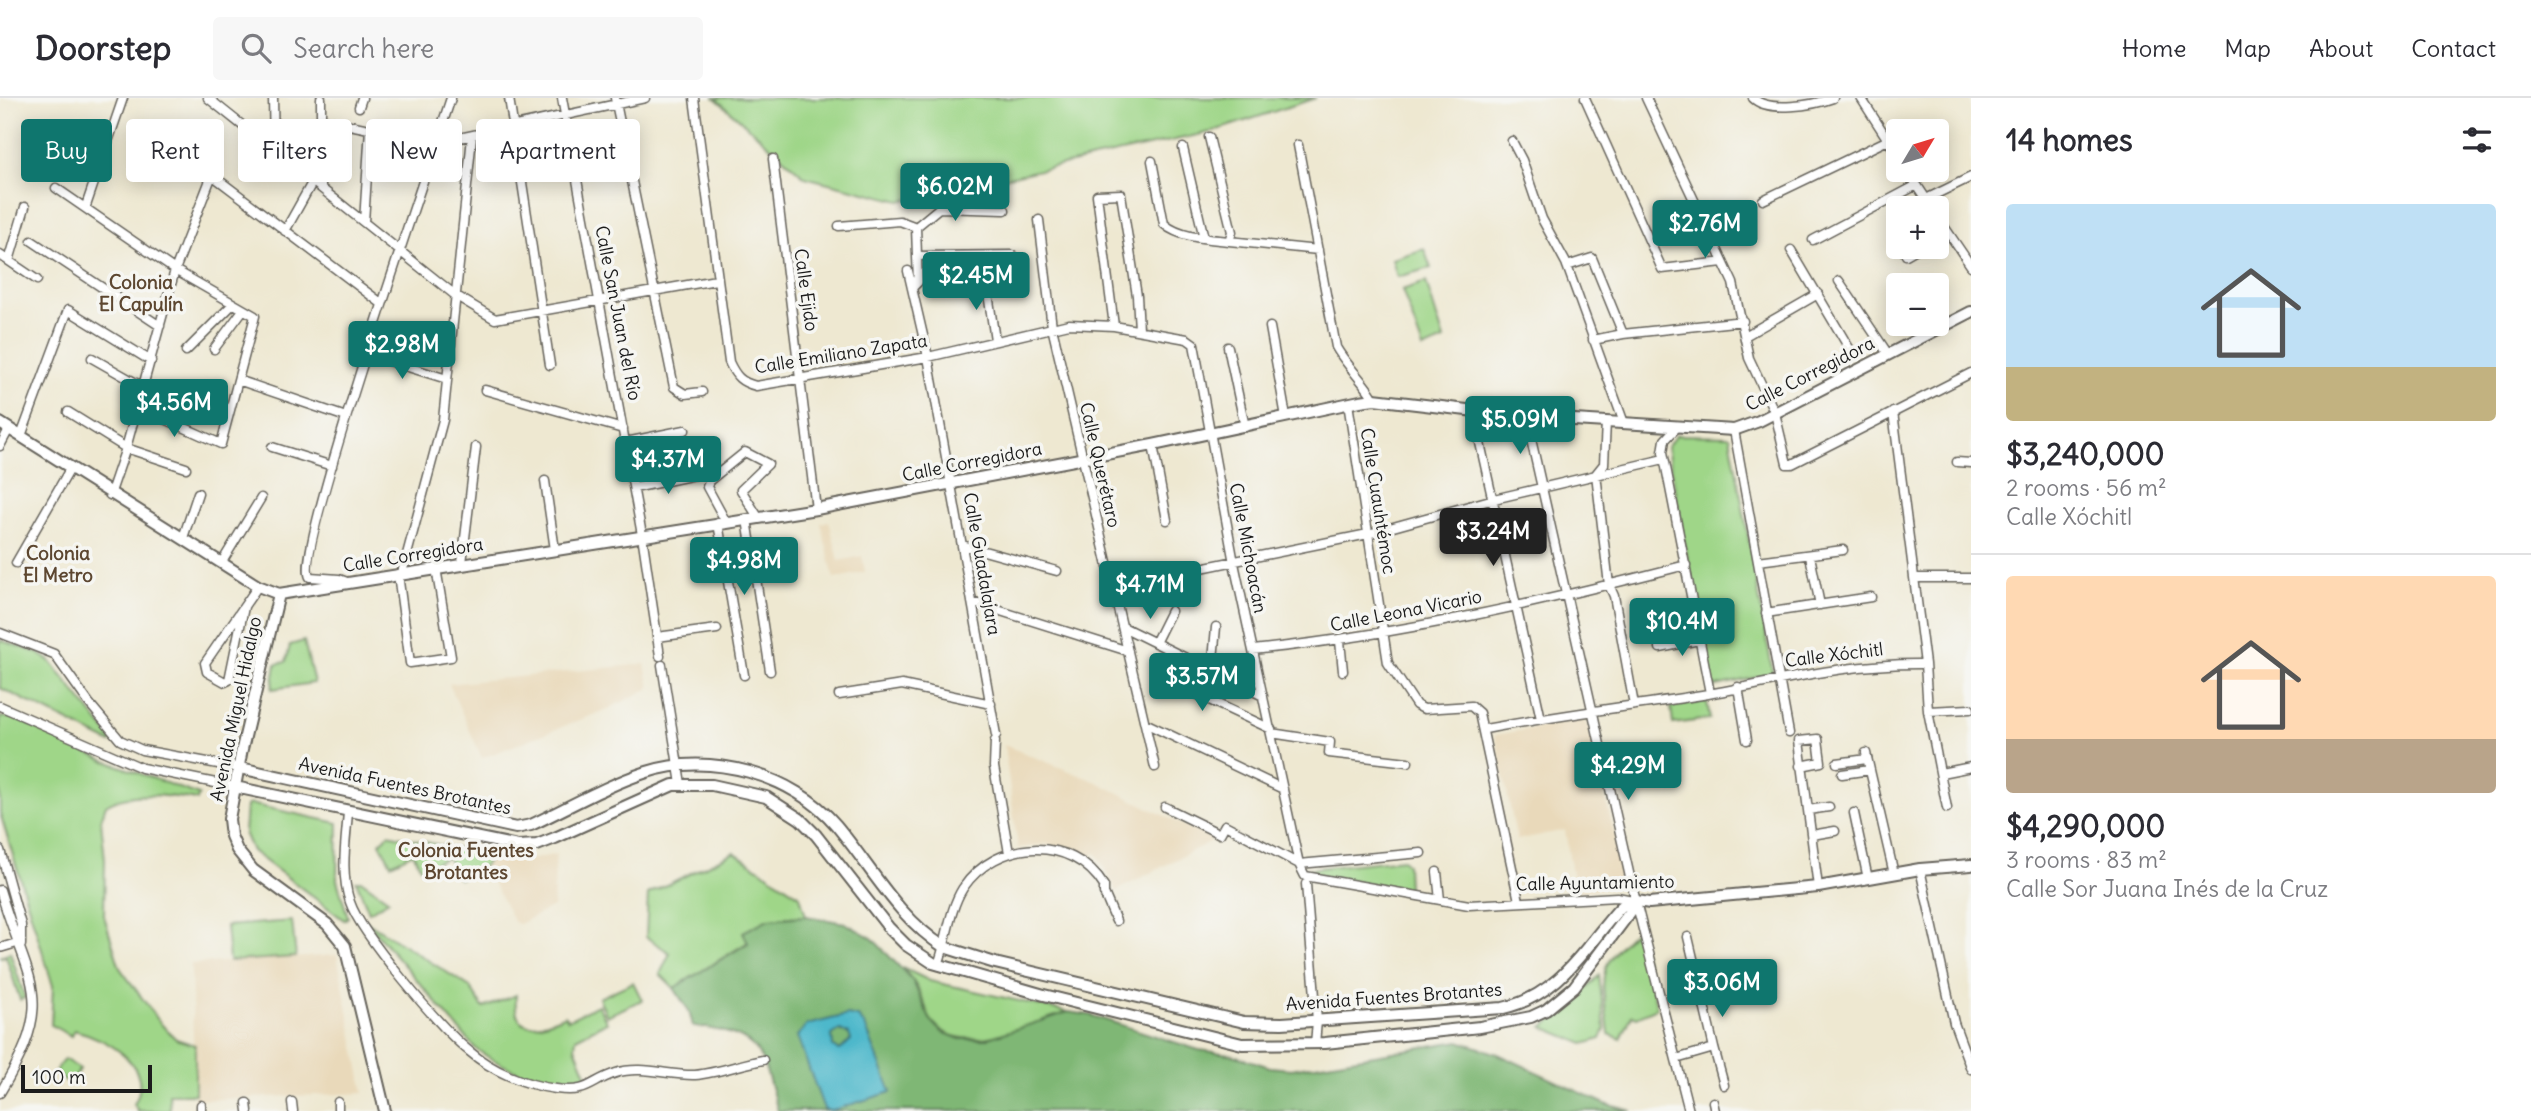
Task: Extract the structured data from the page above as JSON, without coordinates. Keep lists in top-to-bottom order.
{
  "streets": {
    "street": [
      "Calle Ejido",
      "Calle San Juan del Río",
      "Calle Emiliano Zapata",
      "Calle Corregidora",
      "Calle Querétaro",
      "Calle Cuauhtémoc",
      "Calle Michoacán",
      "Calle Guadalajara",
      "Calle Leona Vicario",
      "Calle Xóchitl",
      "Avenida Miguel Hidalgo",
      "Avenida Fuentes Brotantes",
      "Calle Ayuntamiento"
    ]
  },
  "crossings": [
    ["Calle Ejido", "Calle Emiliano Zapata"],
    ["Calle Ejido", "Calle Corregidora"],
    ["Calle San Juan del Río", "Calle Corregidora"],
    ["Calle San Juan del Río", "Avenida Fuentes Brotantes"],
    ["Calle Emiliano Zapata", "Calle Querétaro"],
    ["Calle Emiliano Zapata", "Calle Michoacán"],
    ["Calle Emiliano Zapata", "Calle Guadalajara"],
    ["Calle Corregidora", "Calle Querétaro"],
    ["Calle Corregidora", "Calle Cuauhtémoc"],
    ["Calle Corregidora", "Calle Michoacán"],
    ["Calle Corregidora", "Calle Guadalajara"],
    ["Calle Corregidora", "Avenida Miguel Hidalgo"],
    ["Calle Cuauhtémoc", "Calle Leona Vicario"],
    ["Calle Cuauhtémoc", "Calle Xóchitl"],
    ["Calle Michoacán", "Calle Leona Vicario"],
    ["Calle Michoacán", "Avenida Fuentes Brotantes"],
    ["Calle Michoacán", "Calle Ayuntamiento"],
    ["Avenida Miguel Hidalgo", "Avenida Fuentes Brotantes"],
    ["Avenida Fuentes Brotantes", "Calle Ayuntamiento"]
  ],
  "districts": ["Colonia El Capulín", "Colonia El Metro", "Colonia Fuentes Brotantes"],
  "scale_bar": "100 m",
  "north": "top right",
  "page": {
    "header": "Doorstep",
    "search": "Search here",
    "nav": [
      "Home",
      "Map",
      "About",
      "Contact"
    ],
    "heading": "14 homes",
    "map_buttons": ["+", "−"],
    "chip": [
      "Buy",
      "Rent",
      "Filters",
      "New",
      "Apartment"
    ],
    "price": [
      "$6.02M",
      "$2.76M",
      "$2.45M",
      "$2.98M",
      "$4.56M",
      "$5.09M",
      "$4.37M",
      "$3.24M",
      "$4.98M",
      "$4.71M",
      "$10.4M",
      "$3.57M",
      "$4.29M",
      "$3.06M"
    ],
    "list": [
      {
        "name": "$3,240,000",
        "note": "2 rooms · 56 m² · Calle Xóchitl"
      },
      {
        "name": "$4,290,000",
        "note": "3 rooms · 83 m² · Calle Sor Juana Inés de la Cruz"
      }
    ],
    "scale": "100 m"
  }
}
